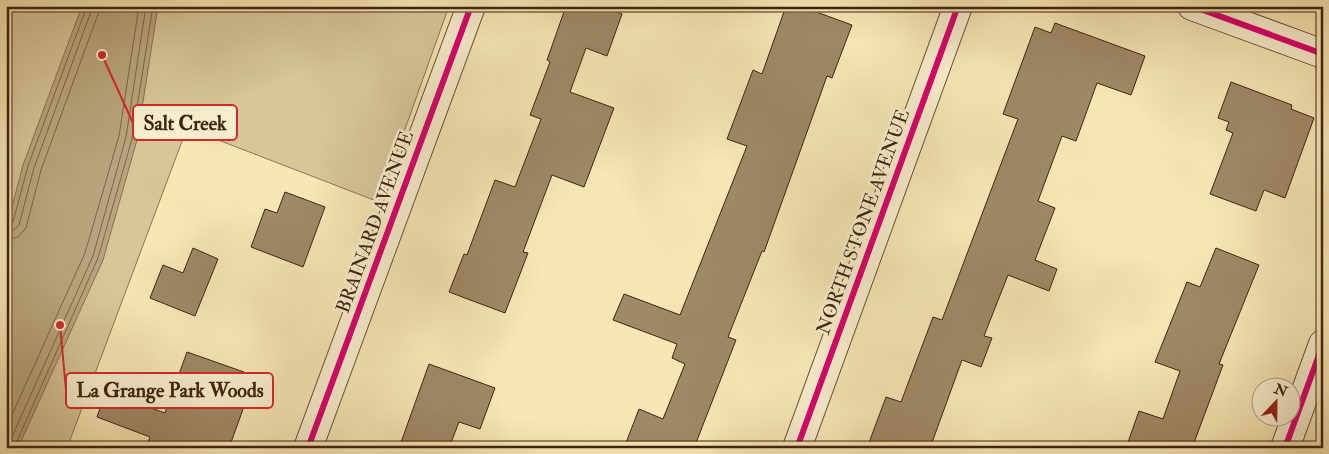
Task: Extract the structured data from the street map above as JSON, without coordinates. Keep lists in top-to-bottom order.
{
  "streets": {
    "street": ["BRAINARD AVENUE", "NORTH STONE AVENUE"]
  },
  "places": ["Salt Creek", "La Grange Park Woods"],
  "north": "top"
}
